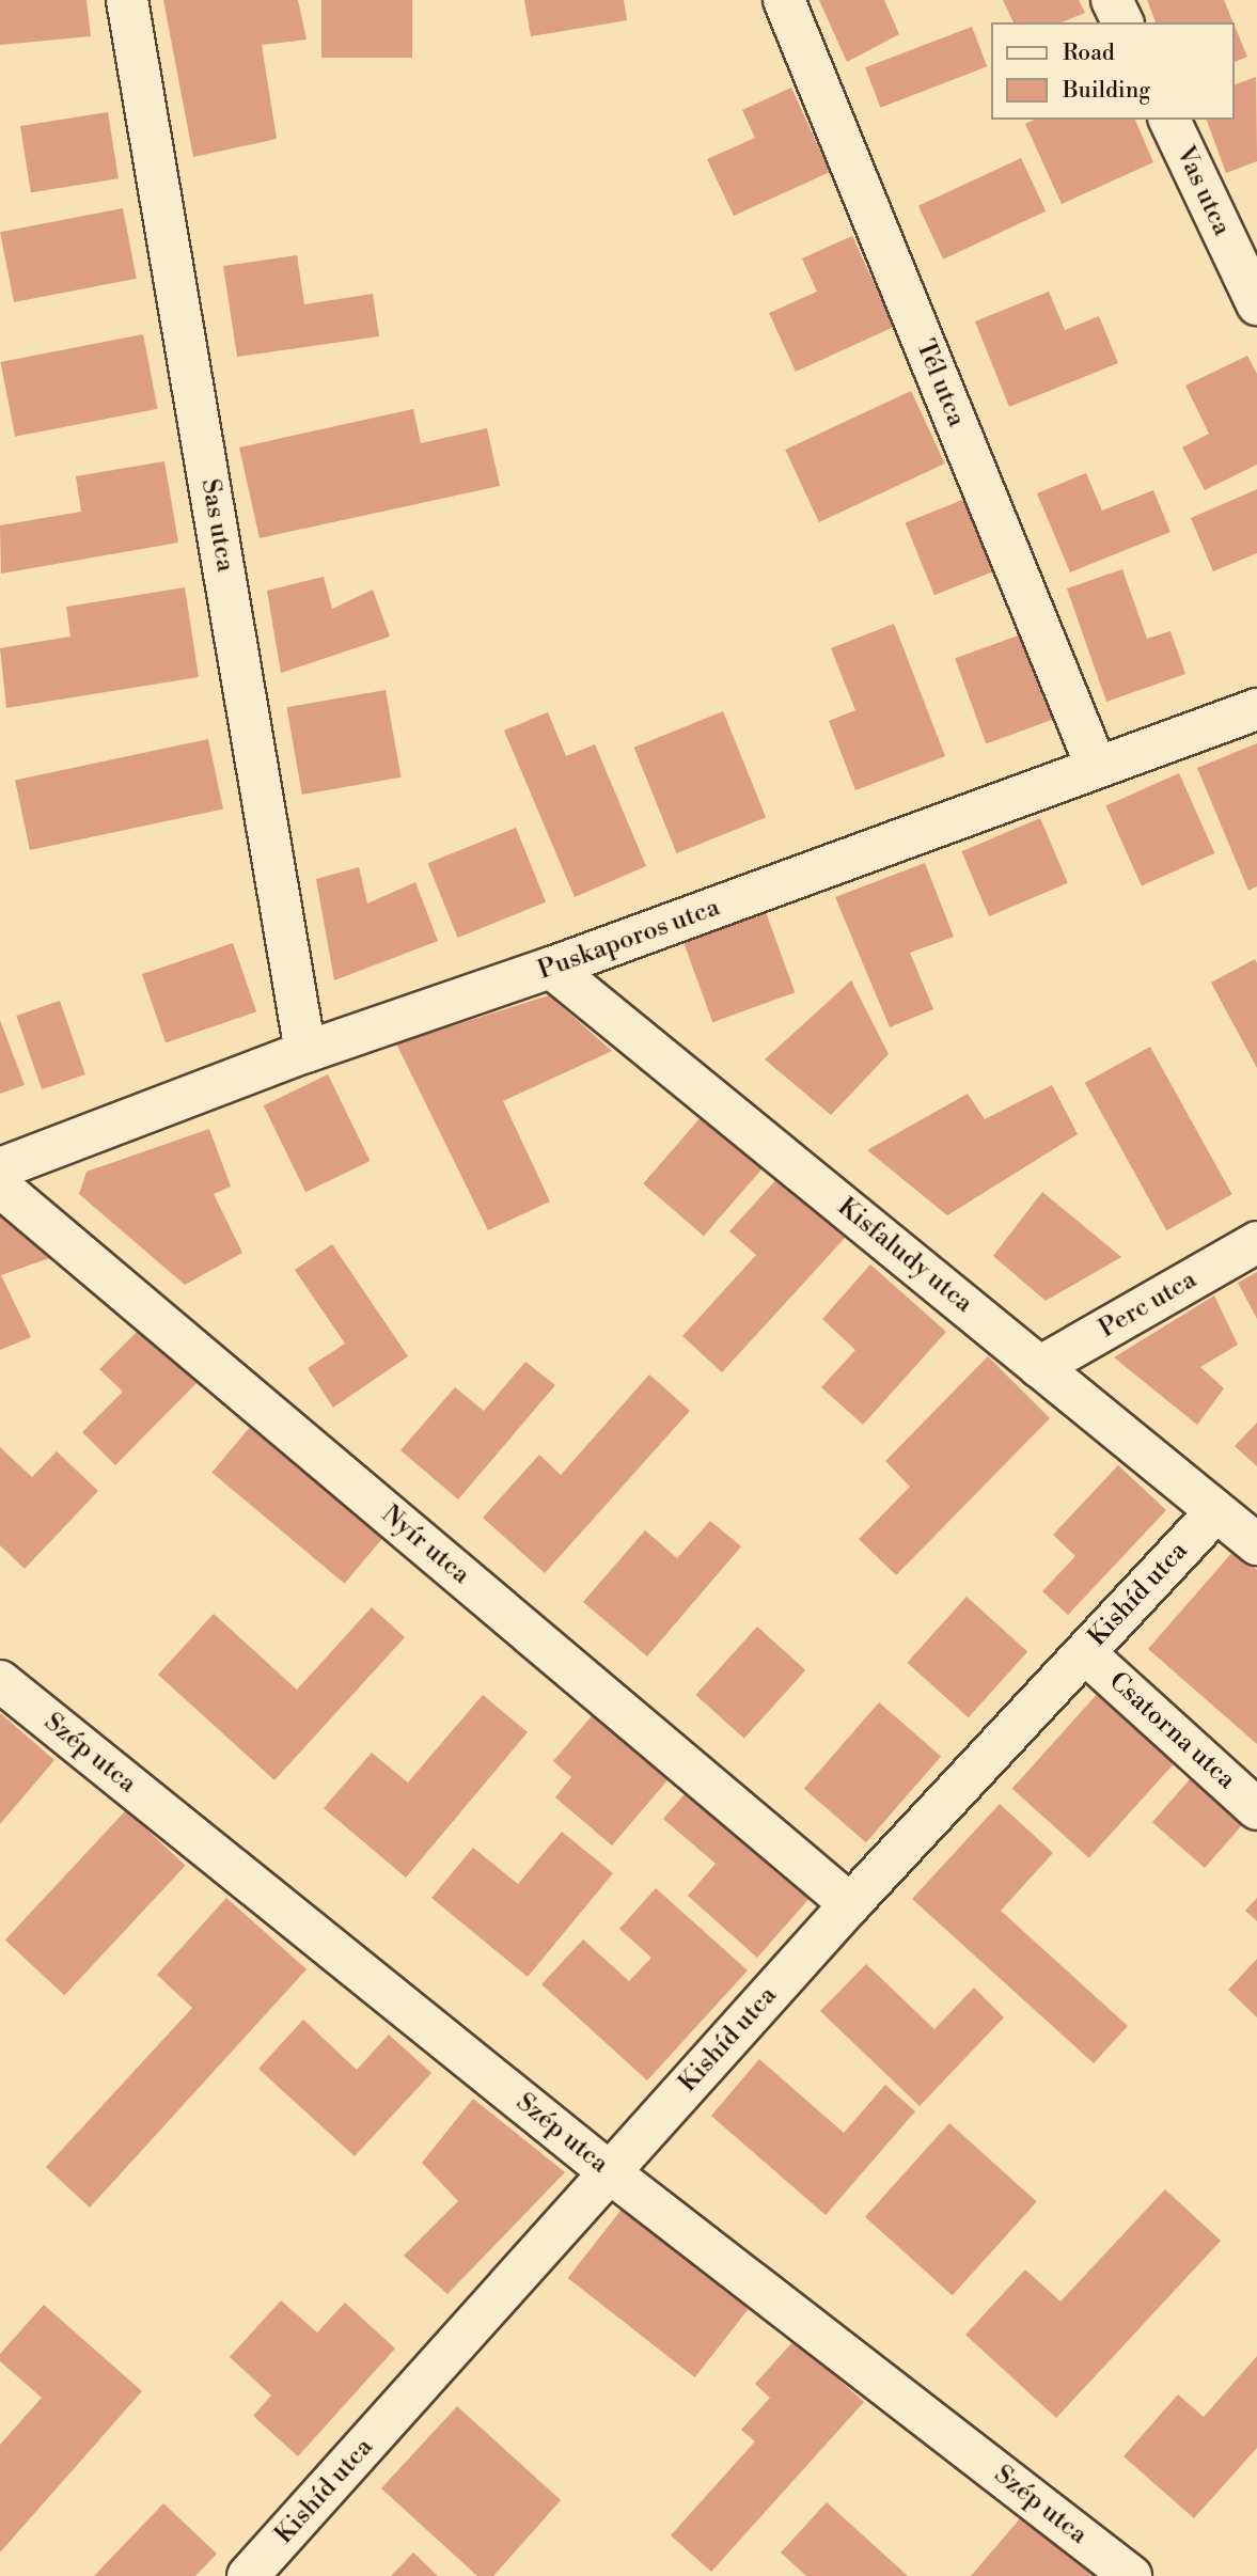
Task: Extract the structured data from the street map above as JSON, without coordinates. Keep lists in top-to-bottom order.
{
  "streets": {
    "street": [
      "Vas utca",
      "Tél utca",
      "Sas utca",
      "Puskaporos utca",
      "Kisfaludy utca",
      "Perc utca",
      "Nyír utca",
      "Kishíd utca",
      "Csatorna utca",
      "Szép utca"
    ]
  },
  "crossings": [
    ["Tél utca", "Puskaporos utca"],
    ["Sas utca", "Puskaporos utca"],
    ["Puskaporos utca", "Kisfaludy utca"],
    ["Kisfaludy utca", "Perc utca"],
    ["Kisfaludy utca", "Kishíd utca"],
    ["Nyír utca", "Kishíd utca"],
    ["Kishíd utca", "Csatorna utca"],
    ["Kishíd utca", "Szép utca"]
  ],
  "legend": ["Road", "Building"]
}
